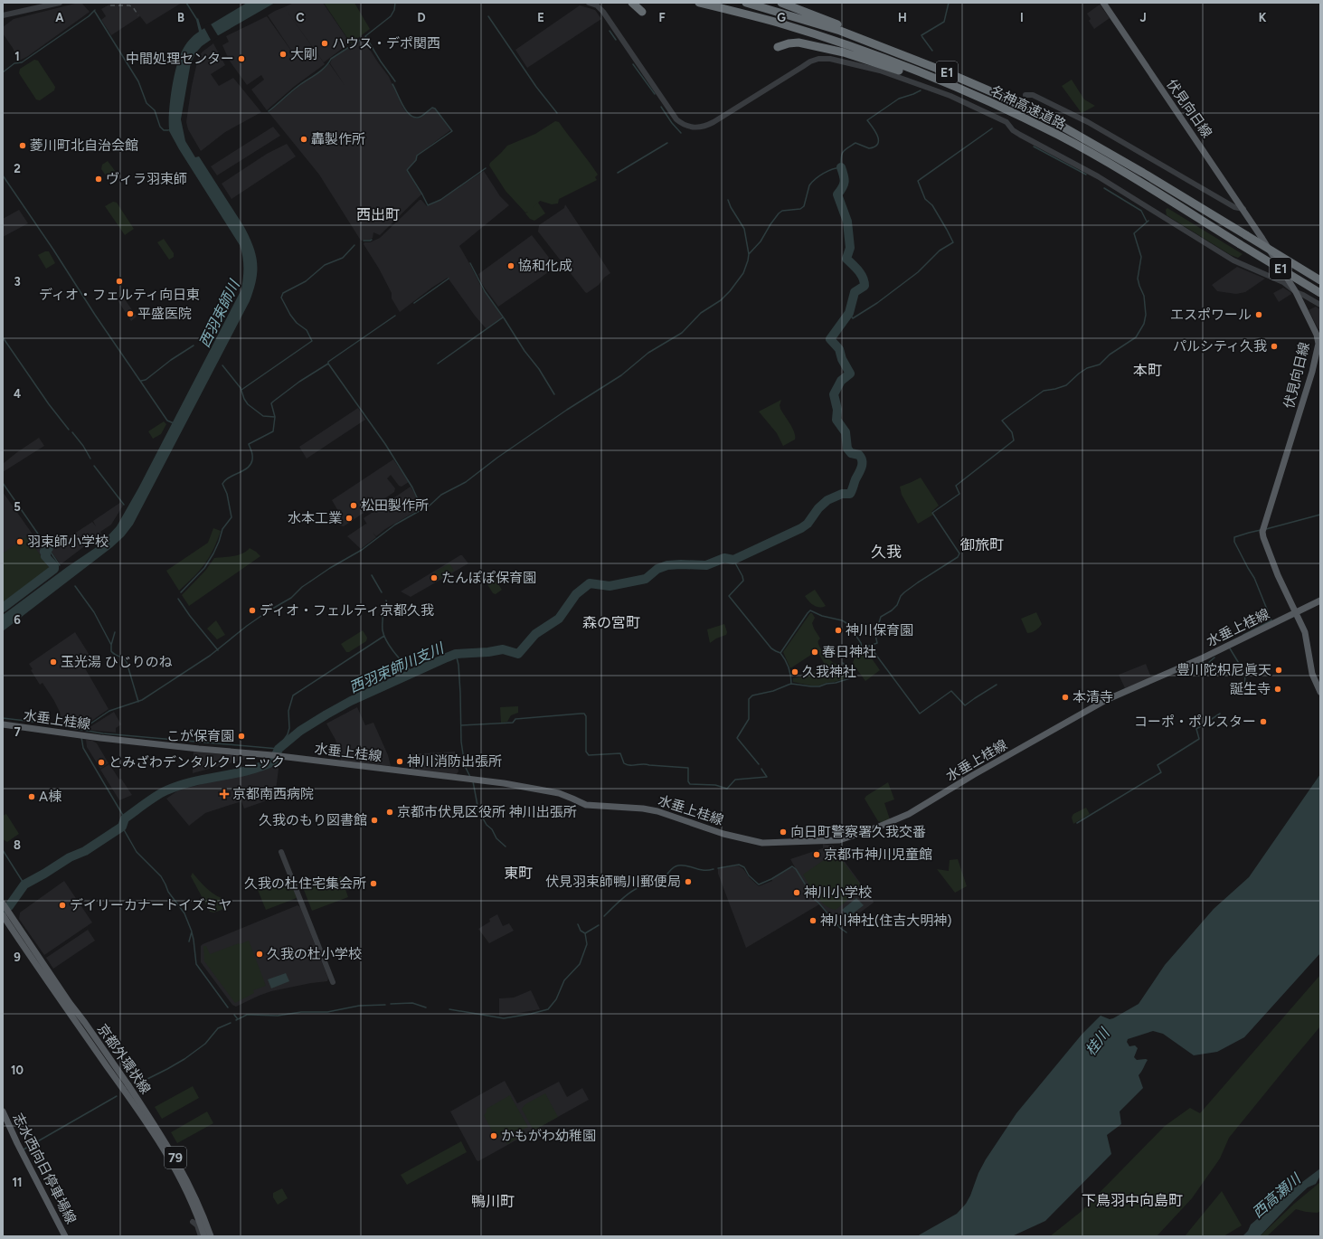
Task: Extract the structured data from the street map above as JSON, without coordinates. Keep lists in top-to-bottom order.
{
  "streets": {
    "highway": ["E1", "名神高速道路"],
    "main road": [
      "伏見向日線",
      "水垂上桂線",
      "京都外環状線",
      "79",
      "志水西向日停車場線"
    ]
  },
  "crossings": [
    ["伏見向日線", "水垂上桂線"]
  ],
  "districts": [
    "西出町",
    "本町",
    "御旅町",
    "久我",
    "森の宮町",
    "東町",
    "下鳥羽中向島町",
    "鴨川町"
  ],
  "water": [
    "西羽束師川",
    "西羽束師川支川",
    "桂川",
    "西高瀬川"
  ],
  "places": {
    "other": [
      "ハウス・デポ関西",
      "大剛",
      "中間処理センター",
      "轟製作所",
      "菱川町北自治会館",
      "ヴィラ羽束師",
      "協和化成",
      "ディオ・フェルティ向日東",
      "平盛医院",
      "エスポワール",
      "パルシティ久我",
      "松田製作所",
      "水本工業",
      "羽束師小学校",
      "たんぽぽ保育園",
      "ディオ・フェルティ京都久我",
      "神川保育園",
      "春日神社",
      "玉光湯 ひじりのね",
      "豊川陀枳尼眞天",
      "久我神社",
      "誕生寺",
      "本清寺",
      "コーポ・ポルスター",
      "こが保育園",
      "神川消防出張所",
      "とみざわデンタルクリニック",
      "A棟",
      "京都市伏見区役所 神川出張所",
      "久我のもり図書館",
      "向日町警察署久我交番",
      "京都市神川児童館",
      "伏見羽束師鴨川郵便局",
      "久我の杜住宅集会所",
      "神川小学校",
      "デイリーカナートイズミヤ",
      "神川神社(住吉大明神)",
      "久我の杜小学校",
      "かもがわ幼稚園"
    ],
    "health": ["京都南西病院"]
  },
  "grid": {
    "columns": [
      "A",
      "B",
      "C",
      "D",
      "E",
      "F",
      "G",
      "H",
      "I",
      "J",
      "K"
    ],
    "rows": [
      "1",
      "2",
      "3",
      "4",
      "5",
      "6",
      "7",
      "8",
      "9",
      "10",
      "11"
    ]
  }
}
